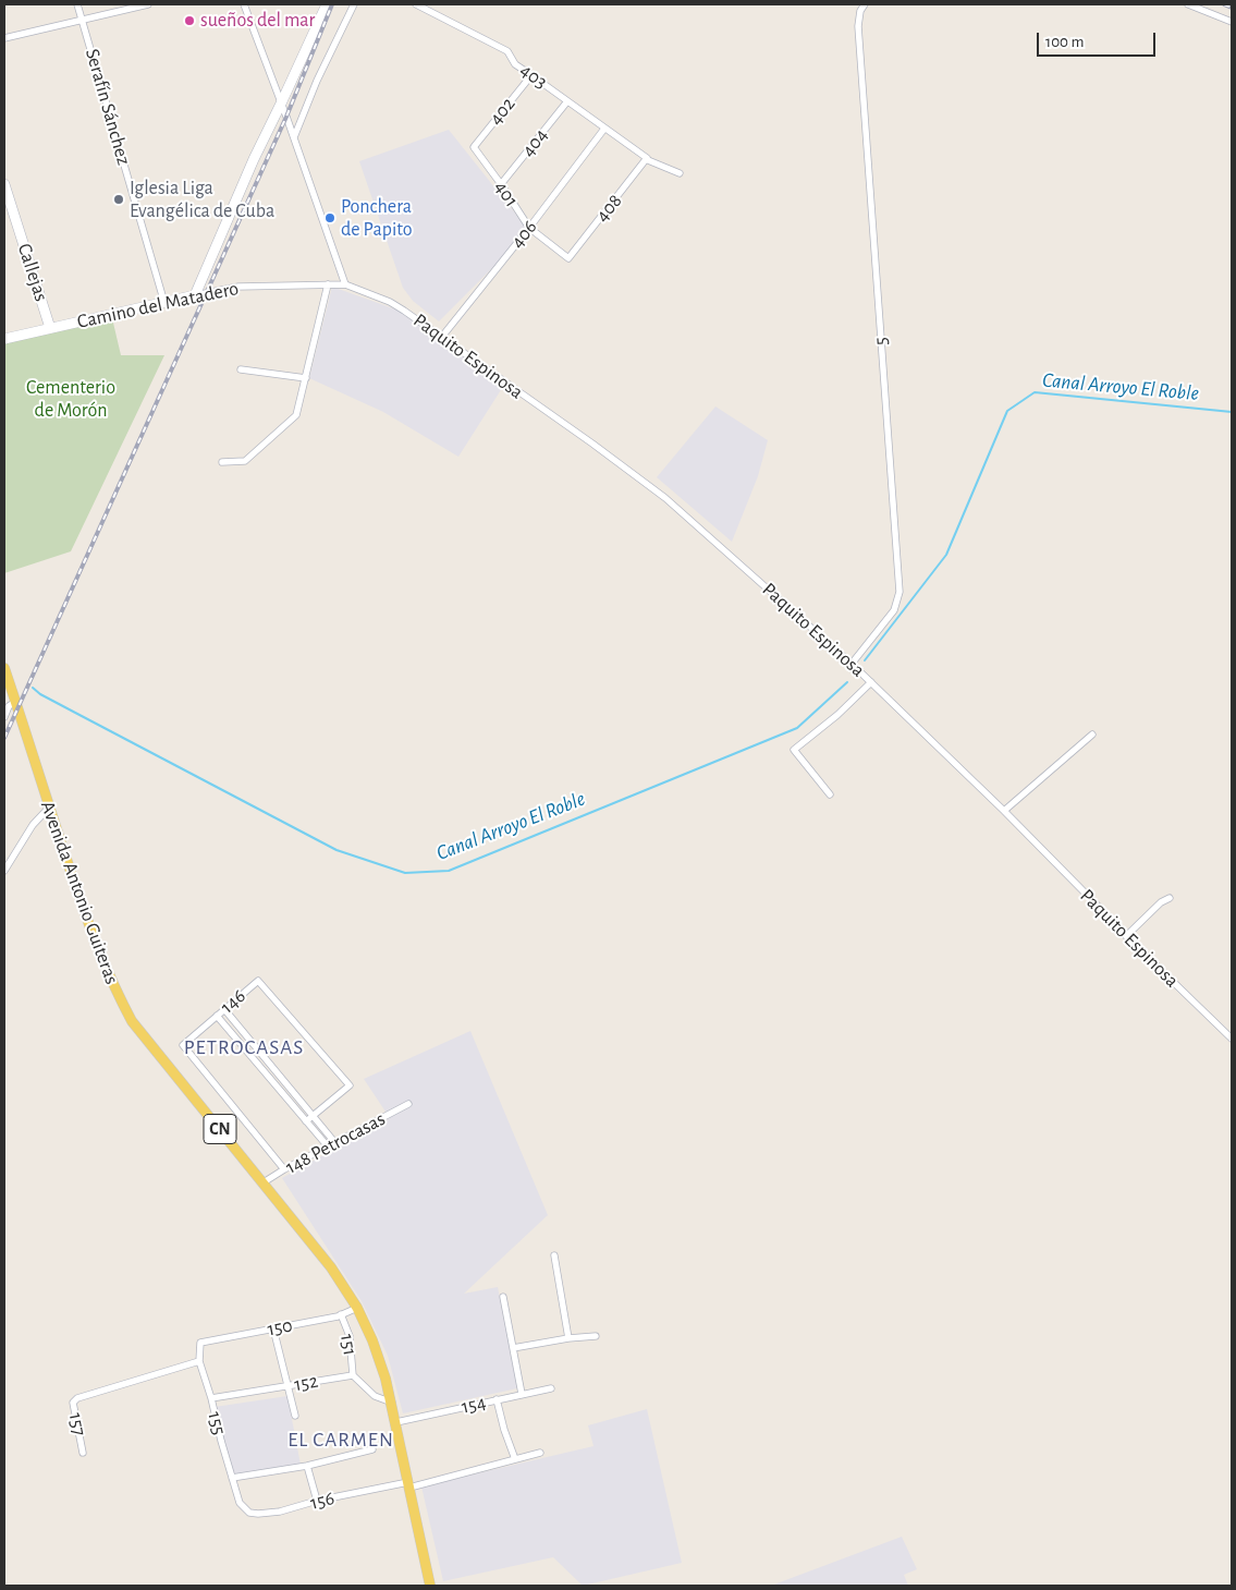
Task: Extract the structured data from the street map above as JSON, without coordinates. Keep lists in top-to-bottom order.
{
  "streets": {
    "main road": [
      "Callejas",
      "Camino del Matadero",
      "Avenida Antonio Guiteras",
      "CN"
    ],
    "street": [
      "403",
      "Serafín Sánchez",
      "402",
      "404",
      "401",
      "408",
      "406",
      "5",
      "Paquito Espinosa",
      "146",
      "148 Petrocasas",
      "150",
      "151",
      "152",
      "154",
      "155",
      "157",
      "156"
    ]
  },
  "crossings": [
    ["403", "402"],
    ["403", "404"],
    ["403", "408"],
    ["403", "406"],
    ["Serafín Sánchez", "Camino del Matadero"],
    ["402", "401"],
    ["404", "401"],
    ["401", "408"],
    ["401", "406"],
    ["406", "Paquito Espinosa"],
    ["Callejas", "Camino del Matadero"],
    ["Camino del Matadero", "Paquito Espinosa"],
    ["5", "Paquito Espinosa"],
    ["Avenida Antonio Guiteras", "148 Petrocasas"],
    ["Avenida Antonio Guiteras", "150"],
    ["Avenida Antonio Guiteras", "154"],
    ["Avenida Antonio Guiteras", "156"],
    ["146", "148 Petrocasas"],
    ["150", "151"],
    ["150", "155"],
    ["151", "152"],
    ["152", "155"],
    ["155", "157"],
    ["155", "156"]
  ],
  "districts": ["PETROCASAS", "EL CARMEN"],
  "water": ["Canal Arroyo El Roble"],
  "parks": ["Cementerio de Morón"],
  "places": ["sueños del mar", "Iglesia Liga Evangélica de Cuba", "Ponchera de Papito"],
  "scale_bar": "100 m"
}
